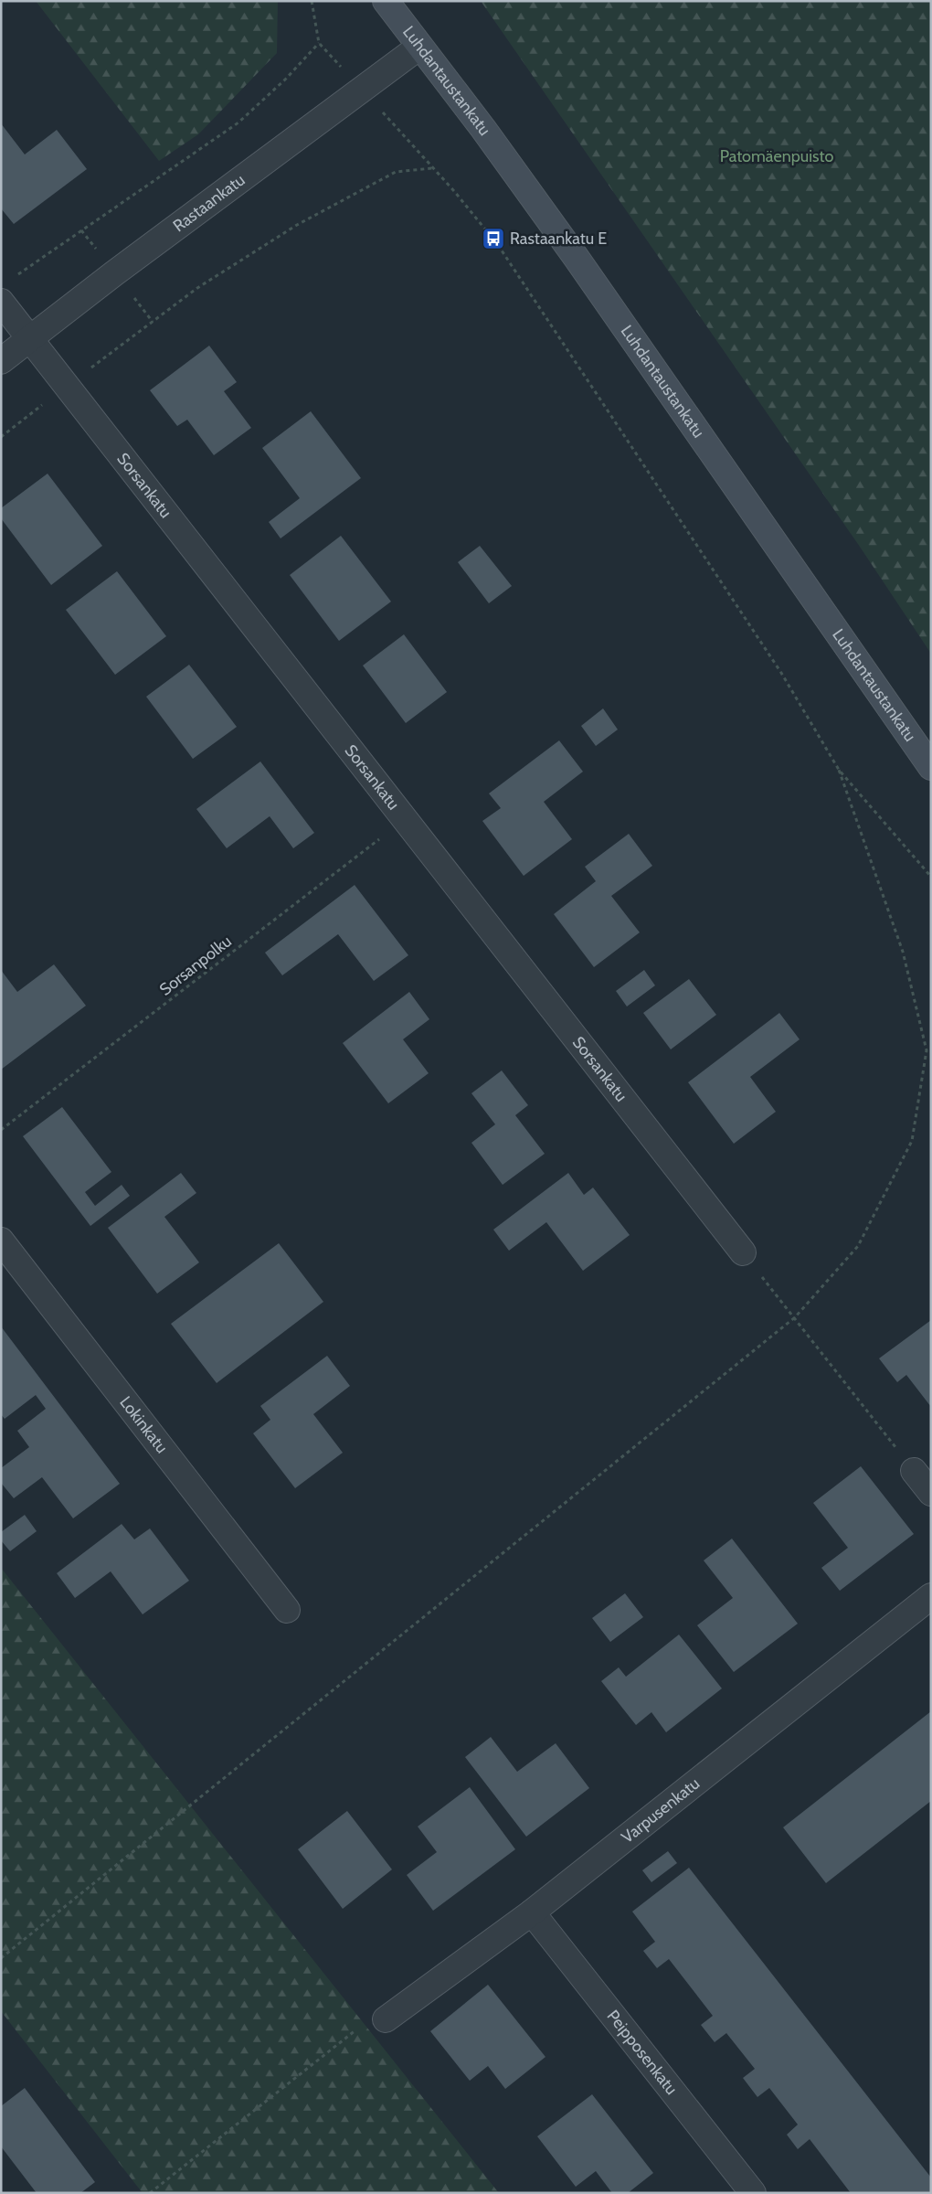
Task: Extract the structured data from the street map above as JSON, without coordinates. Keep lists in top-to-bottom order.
{
  "streets": {
    "street": [
      "Luhdantaustankatu",
      "Rastaankatu",
      "Sorsankatu",
      "Lokinkatu",
      "Varpusenkatu",
      "Peipposenkatu"
    ],
    "path": ["Sorsanpolku"]
  },
  "crossings": [
    ["Luhdantaustankatu", "Rastaankatu"],
    ["Rastaankatu", "Sorsankatu"],
    ["Sorsankatu", "Sorsanpolku"],
    ["Varpusenkatu", "Peipposenkatu"]
  ],
  "parks": ["Patomäenpuisto"],
  "places": {
    "bus stop": ["Rastaankatu E"]
  }
}
